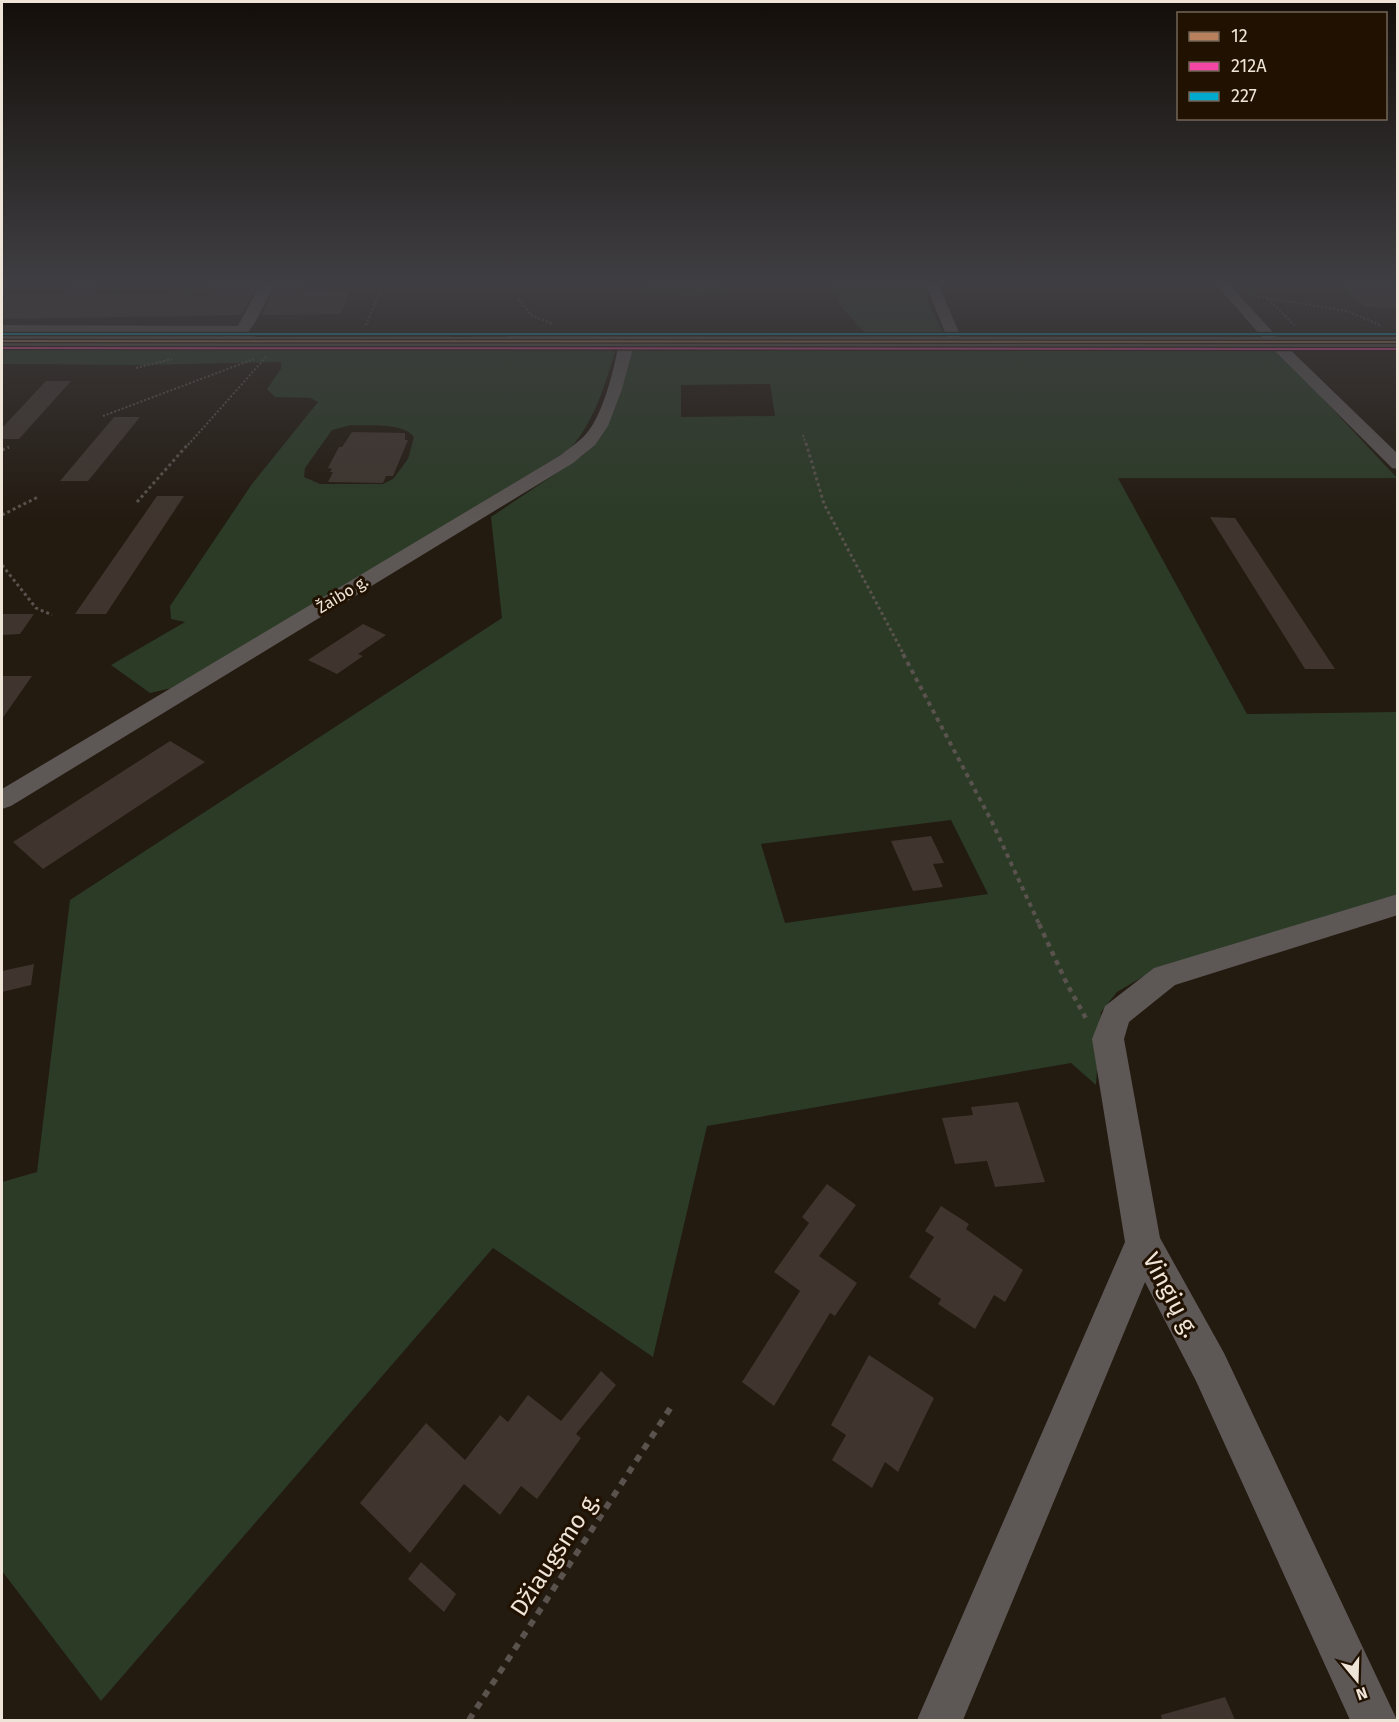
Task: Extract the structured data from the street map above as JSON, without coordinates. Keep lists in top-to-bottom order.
{
  "streets": {
    "street": ["Žaibo g.", "Vingių g."],
    "path": ["Džiaugsmo g."]
  },
  "legend": ["12", "212A", "227"],
  "north": "bottom"
}
